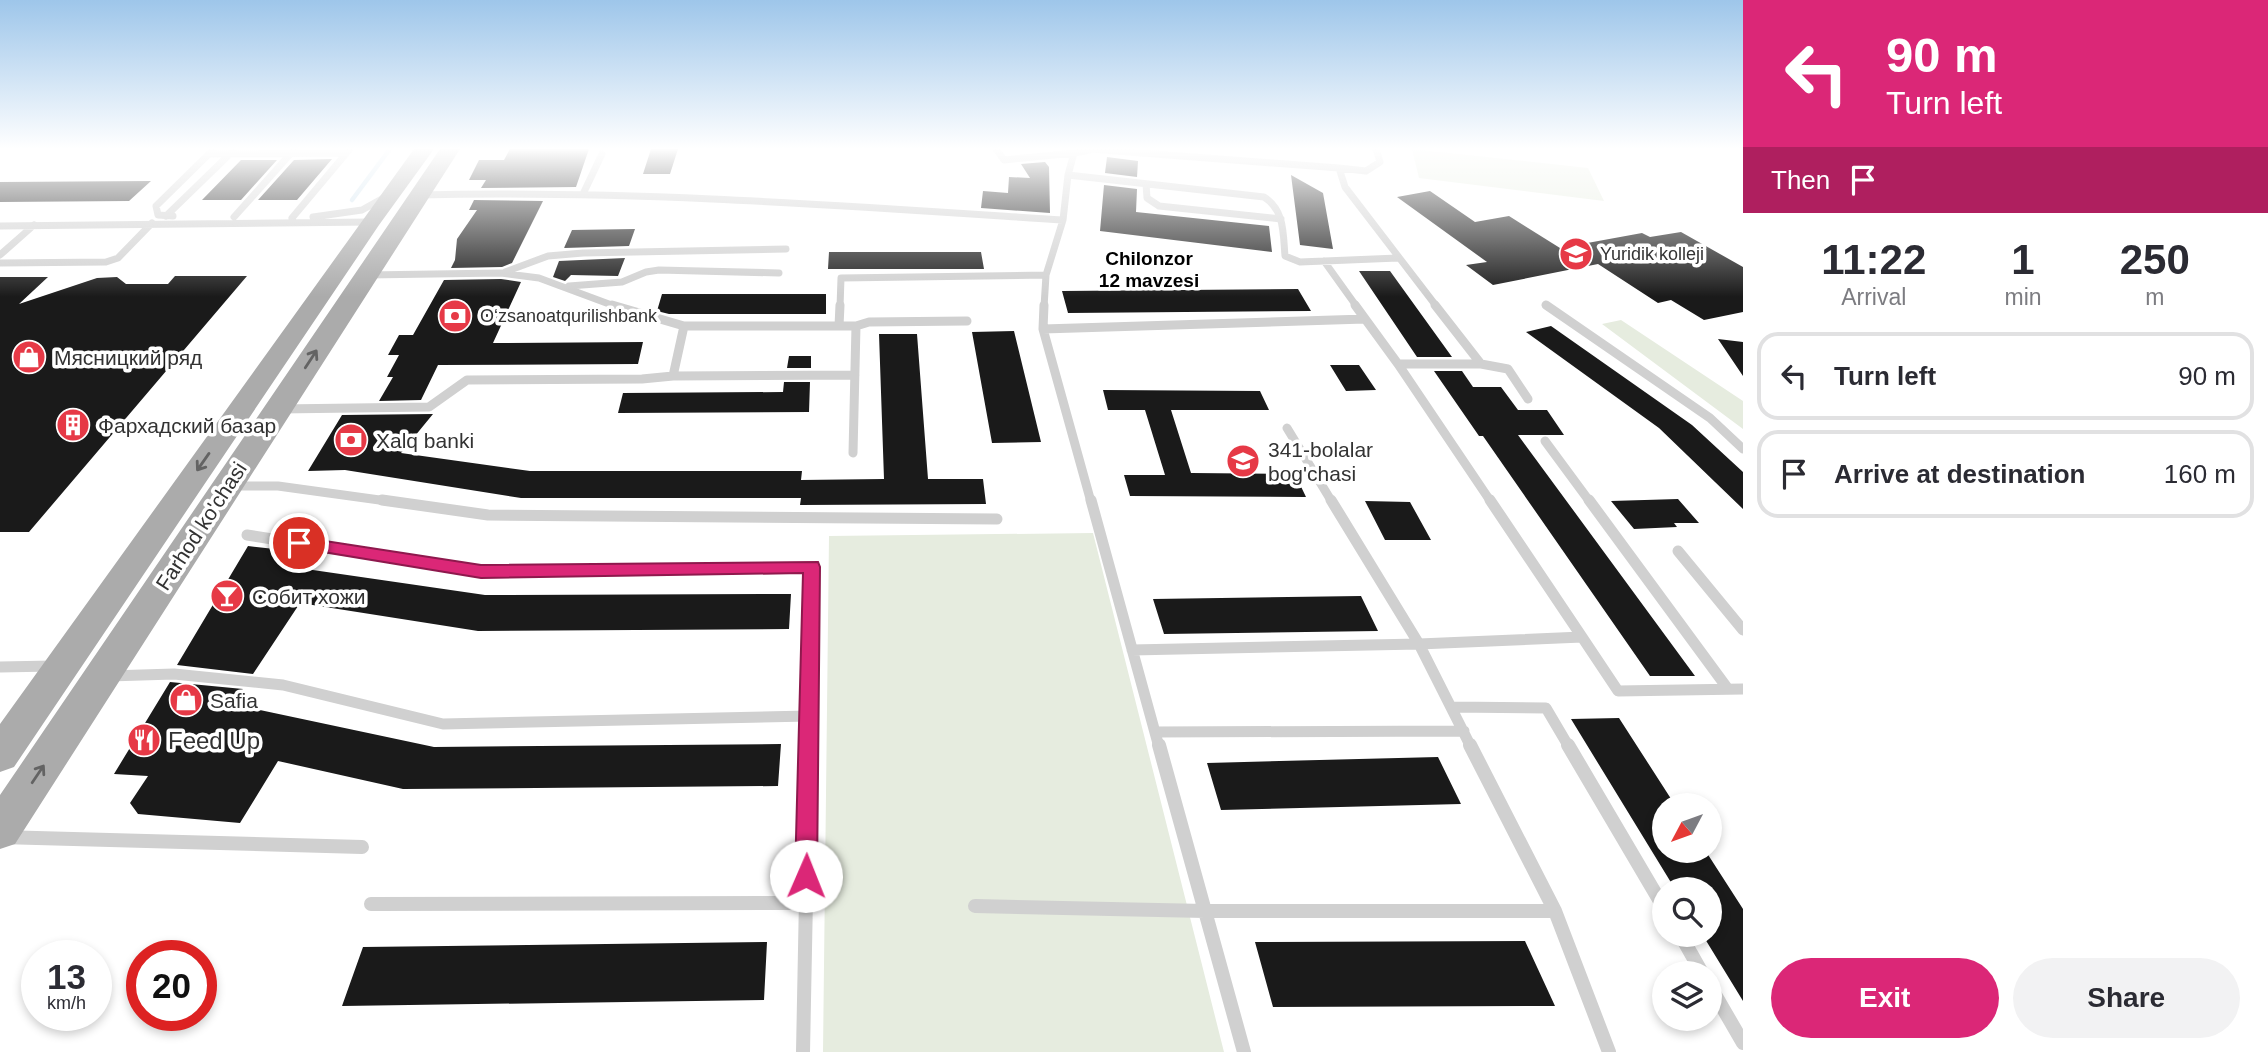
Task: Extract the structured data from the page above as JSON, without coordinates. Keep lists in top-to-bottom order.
{
  "streets": {
    "main road": ["Farhod ko'chasi"]
  },
  "districts": ["Chilonzor 12 mavzesi"],
  "places": {
    "school or university": ["Yuridik kolleji", "341-bolalar bog'chasi"],
    "bank": ["Oʻzsanoatqurilishbank", "Xalq banki"],
    "shop": ["Мясницкий ряд", "Safia"],
    "building": ["Фархадский базар"],
    "bar": ["Собит хожи"],
    "restaurant": ["Feed Up"]
  },
  "north": "bottom left",
  "page": {
    "turn": ["90 m", "Turn left"],
    "then": "Then",
    "eta": [
      "11:22",
      "Arrival",
      "1",
      "min",
      "250",
      "m"
    ],
    "list": [
      {
        "name": "Turn left",
        "value": "90 m"
      },
      {
        "name": "Arrive at destination",
        "value": "160 m"
      }
    ],
    "speed": "13 km/h",
    "limit": "20",
    "buttons": ["Exit", "Share"]
  }
}
